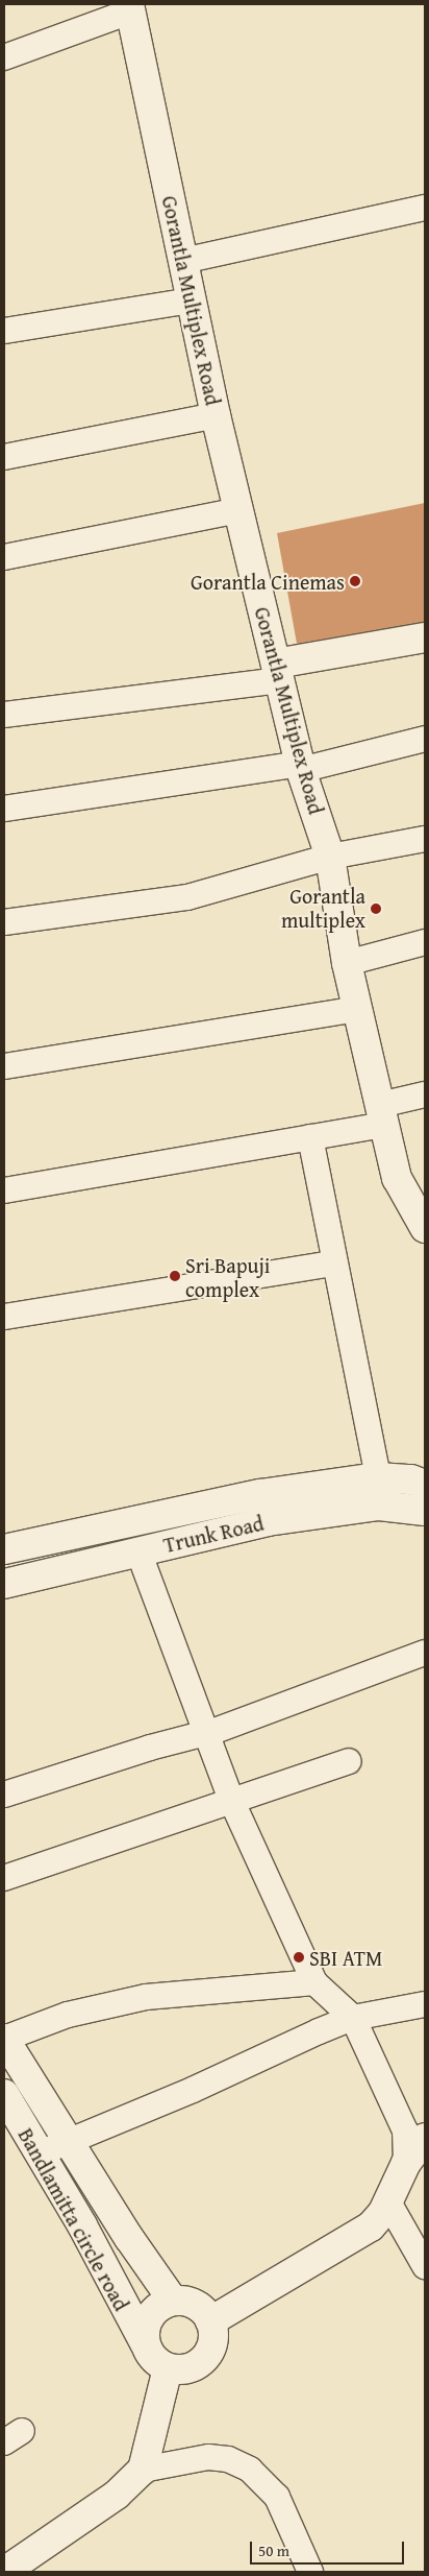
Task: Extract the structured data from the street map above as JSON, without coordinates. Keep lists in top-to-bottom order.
{
  "streets": {
    "street": ["Gorantla Multiplex Road", "Trunk Road", "Bandlamitta circle road"]
  },
  "places": [
    "Gorantla Cinemas",
    "Gorantla multiplex",
    "Sri Bapuji complex",
    "SBI ATM"
  ],
  "scale_bar": "50 m"
}
